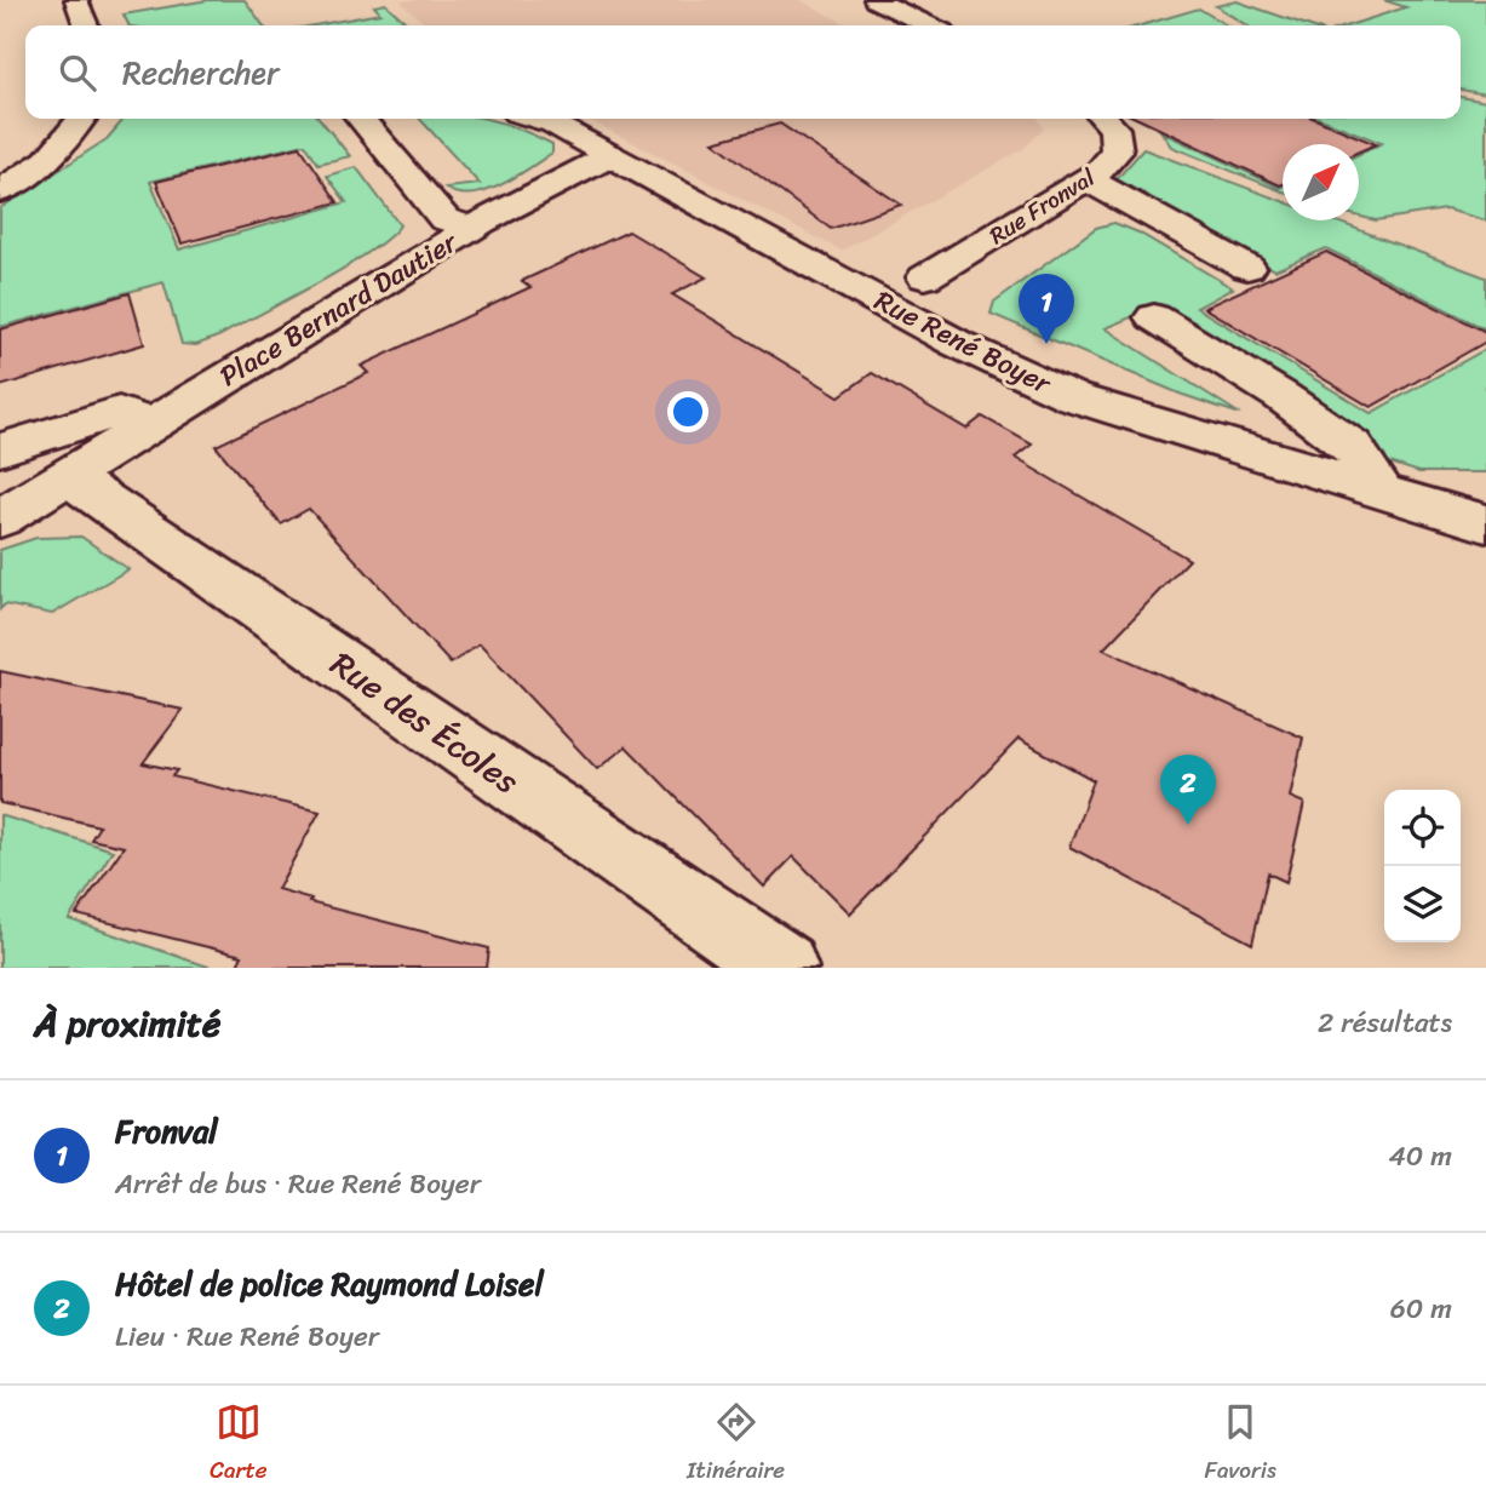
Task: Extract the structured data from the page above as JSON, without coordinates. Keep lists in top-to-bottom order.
{
  "streets": {
    "street": [
      "Rue Fronval",
      "Place Bernard Dautier",
      "Rue René Boyer",
      "Rue des Écoles"
    ]
  },
  "crossings": [
    ["Place Bernard Dautier", "Rue René Boyer"],
    ["Place Bernard Dautier", "Rue des Écoles"]
  ],
  "north": "top right",
  "page": {
    "search": "Rechercher",
    "pins": ["1", "2"],
    "heading": ["À proximité", "2 résultats"],
    "list": [
      {
        "mark": "1",
        "name": "Fronval",
        "note": "Arrêt de bus · Rue René Boyer",
        "value": "40 m"
      },
      {
        "mark": "2",
        "name": "Hôtel de police Raymond Loisel",
        "note": "Lieu · Rue René Boyer",
        "value": "60 m"
      }
    ],
    "nav": ["Carte", "Itinéraire", "Favoris"]
  }
}
